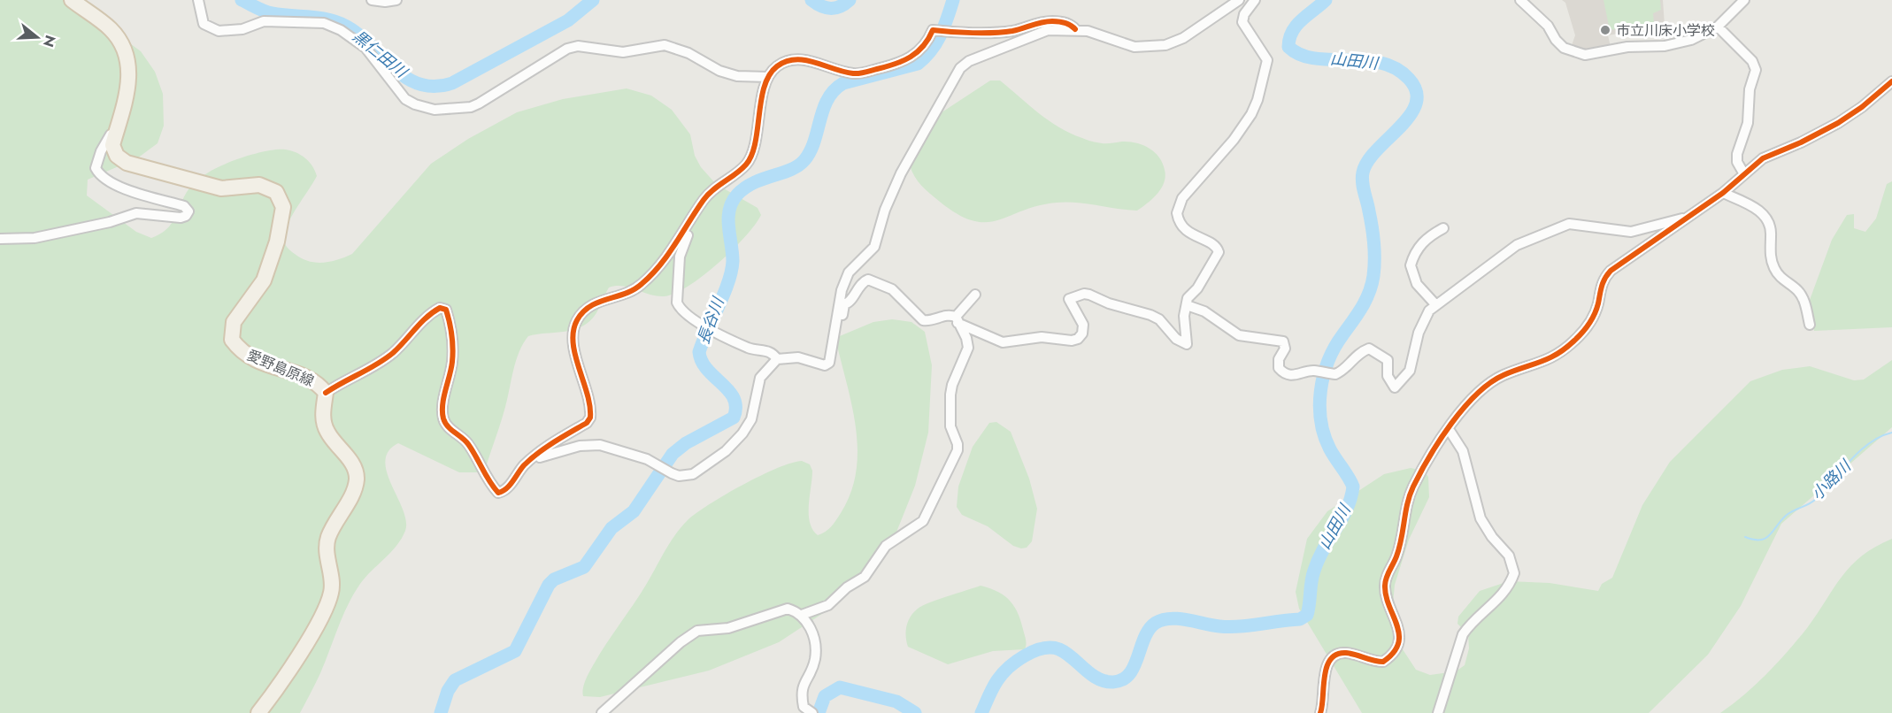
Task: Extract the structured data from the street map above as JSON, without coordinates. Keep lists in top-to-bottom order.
{
  "streets": {
    "main road": ["愛野島原線"]
  },
  "water": [
    "黒仁田川",
    "山田川",
    "長谷川",
    "小路川"
  ],
  "places": ["市立川床小学校"],
  "north": "right"
}
